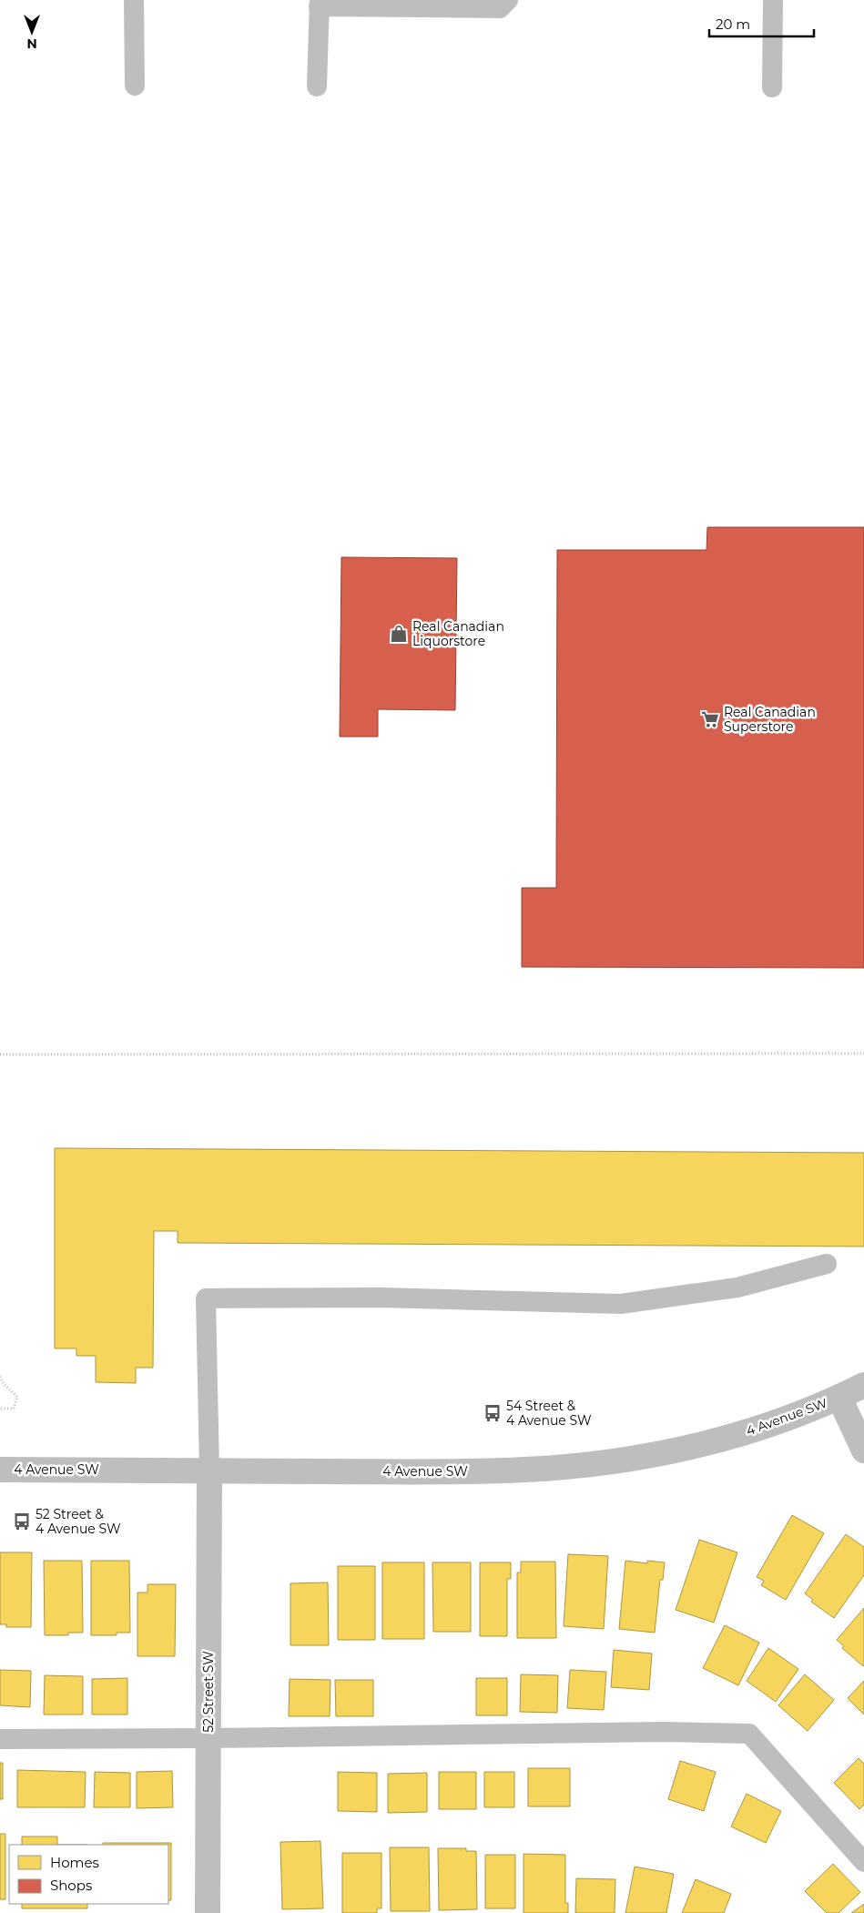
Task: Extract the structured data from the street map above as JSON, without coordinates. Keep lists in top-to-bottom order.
{
  "streets": {
    "street": ["4 Avenue SW", "52 Street SW"]
  },
  "crossings": [
    ["4 Avenue SW", "52 Street SW"]
  ],
  "places": {
    "shop": ["Real Canadian Liquorstore"],
    "supermarket": ["Real Canadian Superstore"],
    "bus stop": ["54 Street & 4 Avenue SW", "52 Street & 4 Avenue SW"]
  },
  "legend": ["Homes", "Shops"],
  "scale_bar": "20 m",
  "north": "bottom"
}
